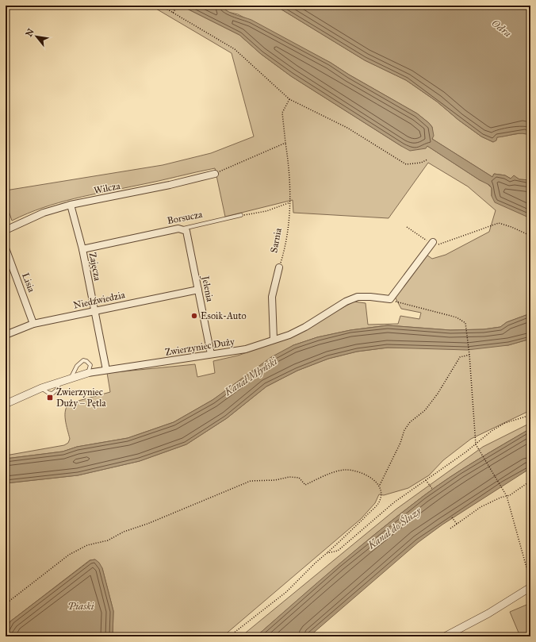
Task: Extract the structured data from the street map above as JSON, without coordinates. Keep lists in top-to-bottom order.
{
  "streets": {
    "street": [
      "Wilcza",
      "Borsucza",
      "Sarnia",
      "Zajęcza",
      "Lisia",
      "Jelenia",
      "Niedźwiedzia",
      "Zwierzyniec Duży"
    ]
  },
  "crossings": [
    ["Wilcza", "Zajęcza"],
    ["Borsucza", "Zajęcza"],
    ["Borsucza", "Jelenia"],
    ["Sarnia", "Zwierzyniec Duży"],
    ["Zajęcza", "Niedźwiedzia"],
    ["Zajęcza", "Zwierzyniec Duży"],
    ["Lisia", "Niedźwiedzia"],
    ["Jelenia", "Niedźwiedzia"],
    ["Jelenia", "Zwierzyniec Duży"]
  ],
  "water": [
    "Odra",
    "Kanał Młyński",
    "Kanał do Śluzy",
    "Piaski"
  ],
  "places": {
    "other": ["Esoik-Auto"],
    "transit": ["Zwierzyniec Duży – Pętla"]
  },
  "north": "top left"
}
